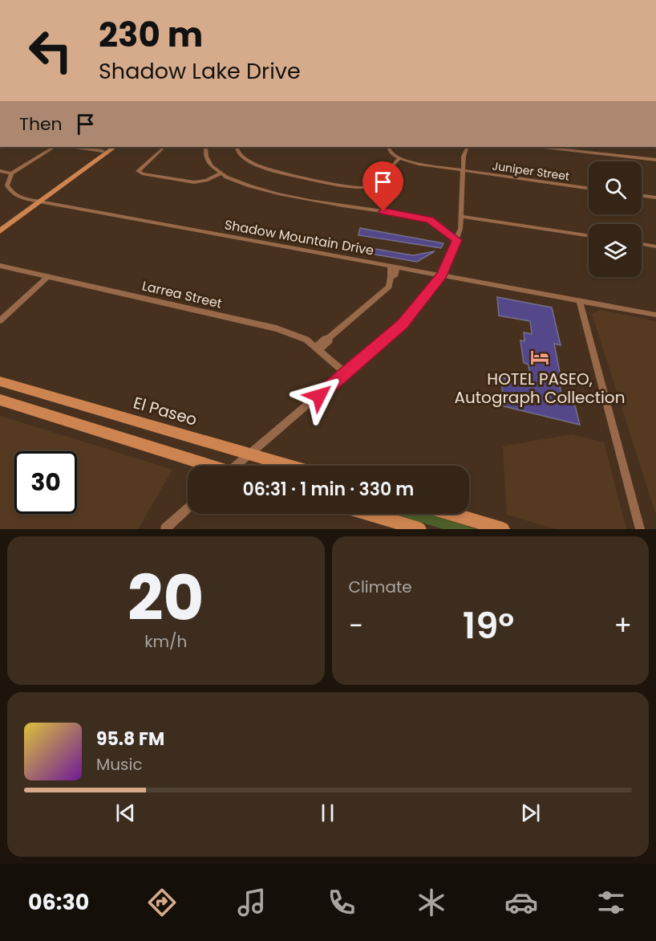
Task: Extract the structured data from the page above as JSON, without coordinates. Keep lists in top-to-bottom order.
{
  "streets": {
    "street": [
      "Juniper Street",
      "Shadow Mountain Drive",
      "Larrea Street",
      "El Paseo"
    ]
  },
  "places": {
    "hotel": ["HOTEL PASEO, Autograph Collection"]
  },
  "page": {
    "turn": ["230 m", "Shadow Lake Drive"],
    "then": "Then",
    "limit": "30",
    "trip": "06:31 · 1 min · 330 m",
    "tile": [
      ["20", "km/h"],
      "Climate"
    ],
    "heat": ["−", "19°", "+"],
    "song": ["95.8 FM", "Music"],
    "tabs": "06:30"
  }
}
